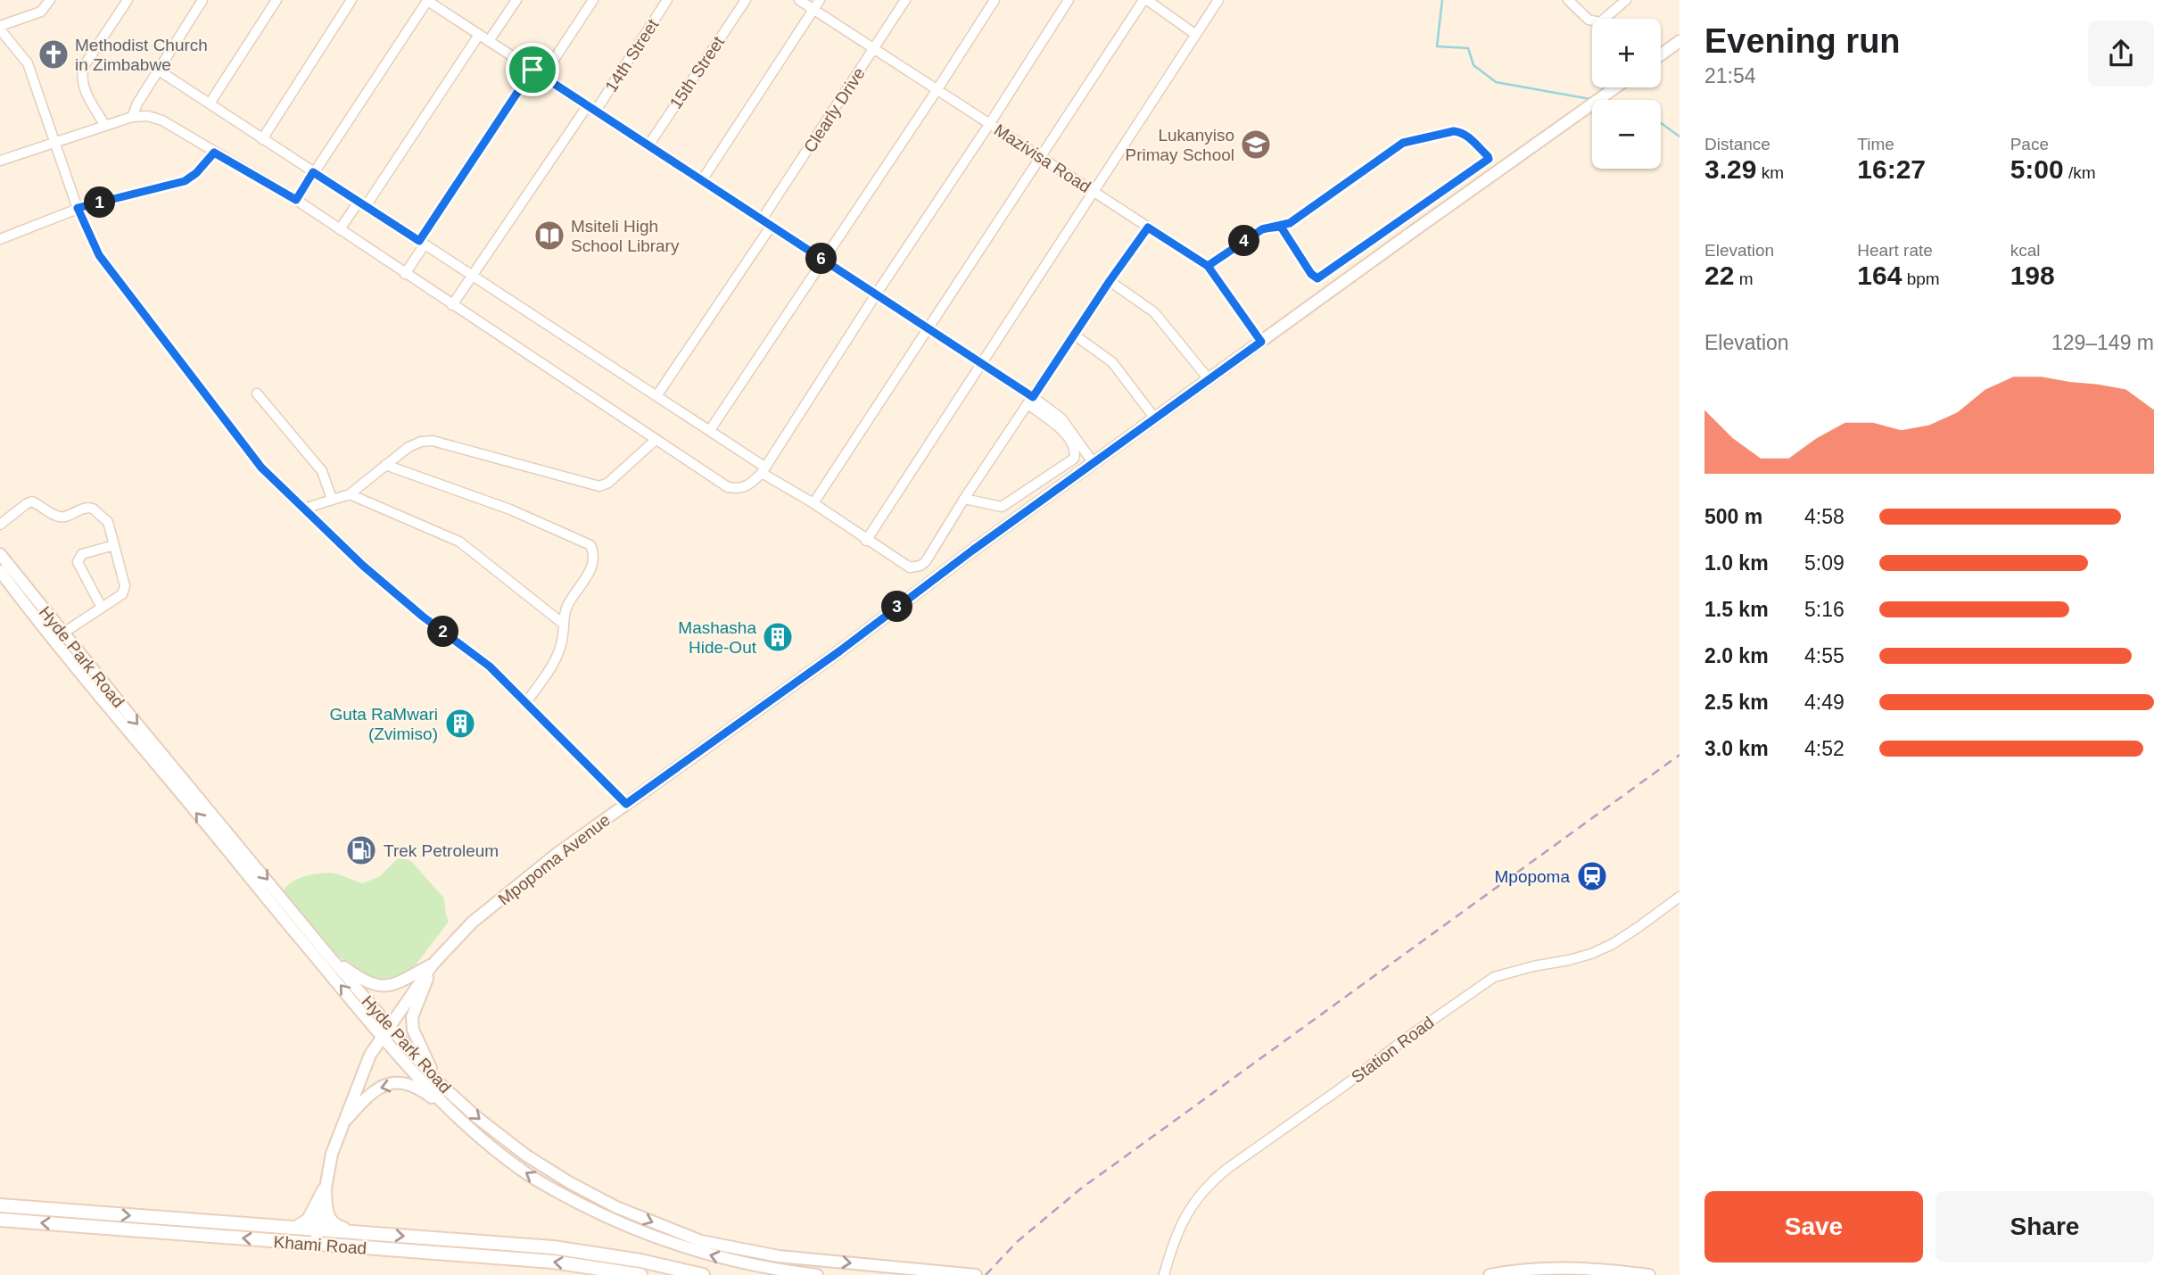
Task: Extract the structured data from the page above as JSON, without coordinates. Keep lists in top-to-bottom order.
{
  "streets": {
    "main road": ["Khami Road"],
    "street": [
      "14th Street",
      "15th Street",
      "Clearly Drive",
      "Mazivisa Road",
      "Hyde Park Road",
      "Mpopoma Avenue",
      "Station Road"
    ]
  },
  "crossings": [
    ["Clearly Drive", "Mazivisa Road"],
    ["Mazivisa Road", "Mpopoma Avenue"],
    ["Hyde Park Road", "Mpopoma Avenue"],
    ["Mpopoma Avenue", "Khami Road"]
  ],
  "places": {
    "church": ["Methodist Church in Zimbabwe"],
    "school or university": ["Lukanyiso Primay School"],
    "library": ["Msiteli High School Library"],
    "building": ["Mashasha Hide-Out", "Guta RaMwari (Zvimiso)"],
    "fuel station": ["Trek Petroleum"],
    "station": ["Mpopoma"]
  },
  "page": {
    "heading": ["Evening run", "21:54"],
    "map_buttons": ["+", "−"],
    "stats": [
      ["Distance", "3.29 km"],
      ["Time", "16:27"],
      ["Pace", "5:00 /km"],
      ["Elevation", "22 m"],
      ["Heart rate", "164 bpm"],
      ["kcal", "198"]
    ],
    "pins": [
      "1",
      "4",
      "6",
      "3",
      "2"
    ],
    "chart": ["Elevation", "129–149 m"],
    "list": [
      {
        "name": "500 m",
        "note": "4:58"
      },
      {
        "name": "1.0 km",
        "note": "5:09"
      },
      {
        "name": "1.5 km",
        "note": "5:16"
      },
      {
        "name": "2.0 km",
        "note": "4:55"
      },
      {
        "name": "2.5 km",
        "note": "4:49"
      },
      {
        "name": "3.0 km",
        "note": "4:52"
      }
    ],
    "buttons": ["Save", "Share"]
  }
}
